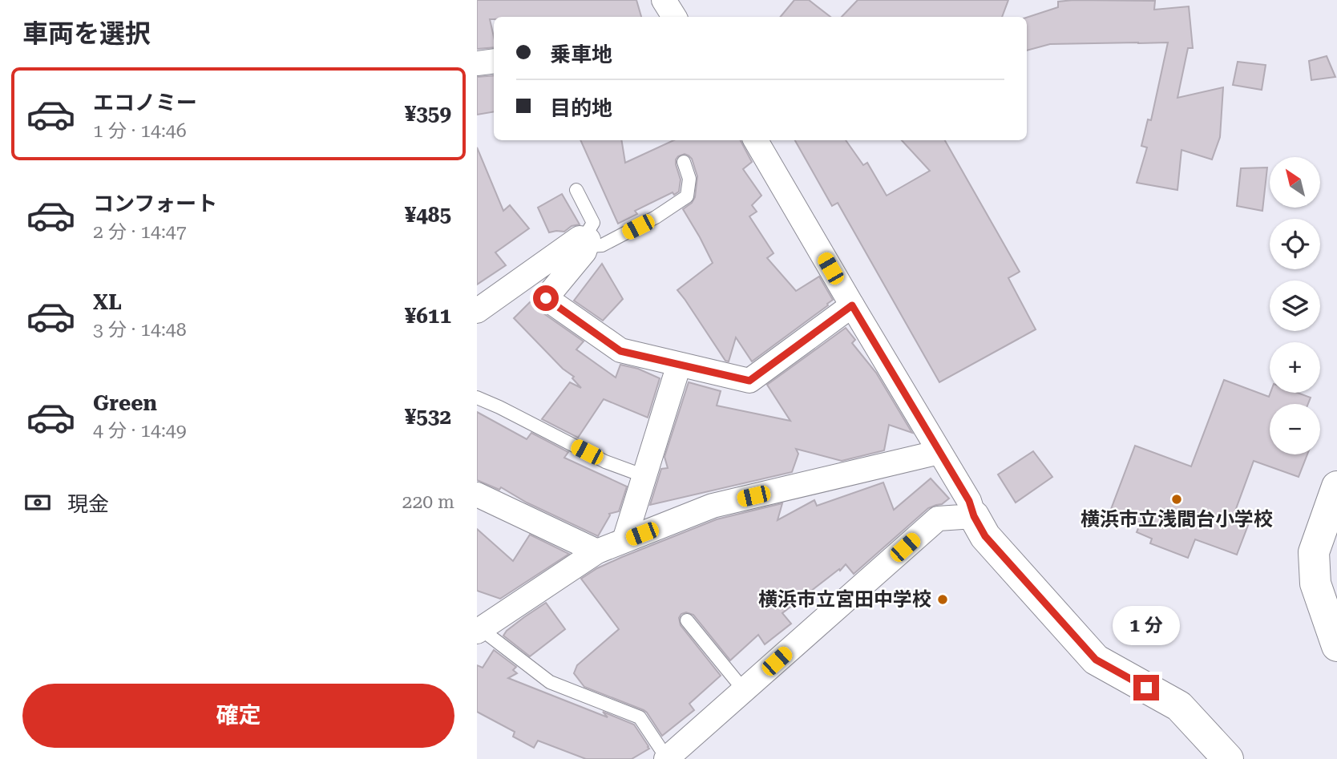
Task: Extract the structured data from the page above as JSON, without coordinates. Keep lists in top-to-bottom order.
{
  "places": ["横浜市立浅間台小学校", "横浜市立宮田中学校"],
  "north": "top left",
  "page": {
    "heading": "車両を選択",
    "banner": ["乗車地", "目的地"],
    "list": [
      {
        "name": "エコノミー",
        "note": "1 分 · 14:46",
        "value": "¥359"
      },
      {
        "name": "コンフォート",
        "note": "2 分 · 14:47",
        "value": "¥485"
      },
      {
        "name": "XL",
        "note": "3 分 · 14:48",
        "value": "¥611"
      },
      {
        "name": "Green",
        "note": "4 分 · 14:49",
        "value": "¥532"
      }
    ],
    "map_buttons": ["+", "−"],
    "pay": ["現金", "220 m"],
    "bubble": "1 分",
    "buttons": "確定"
  }
}
